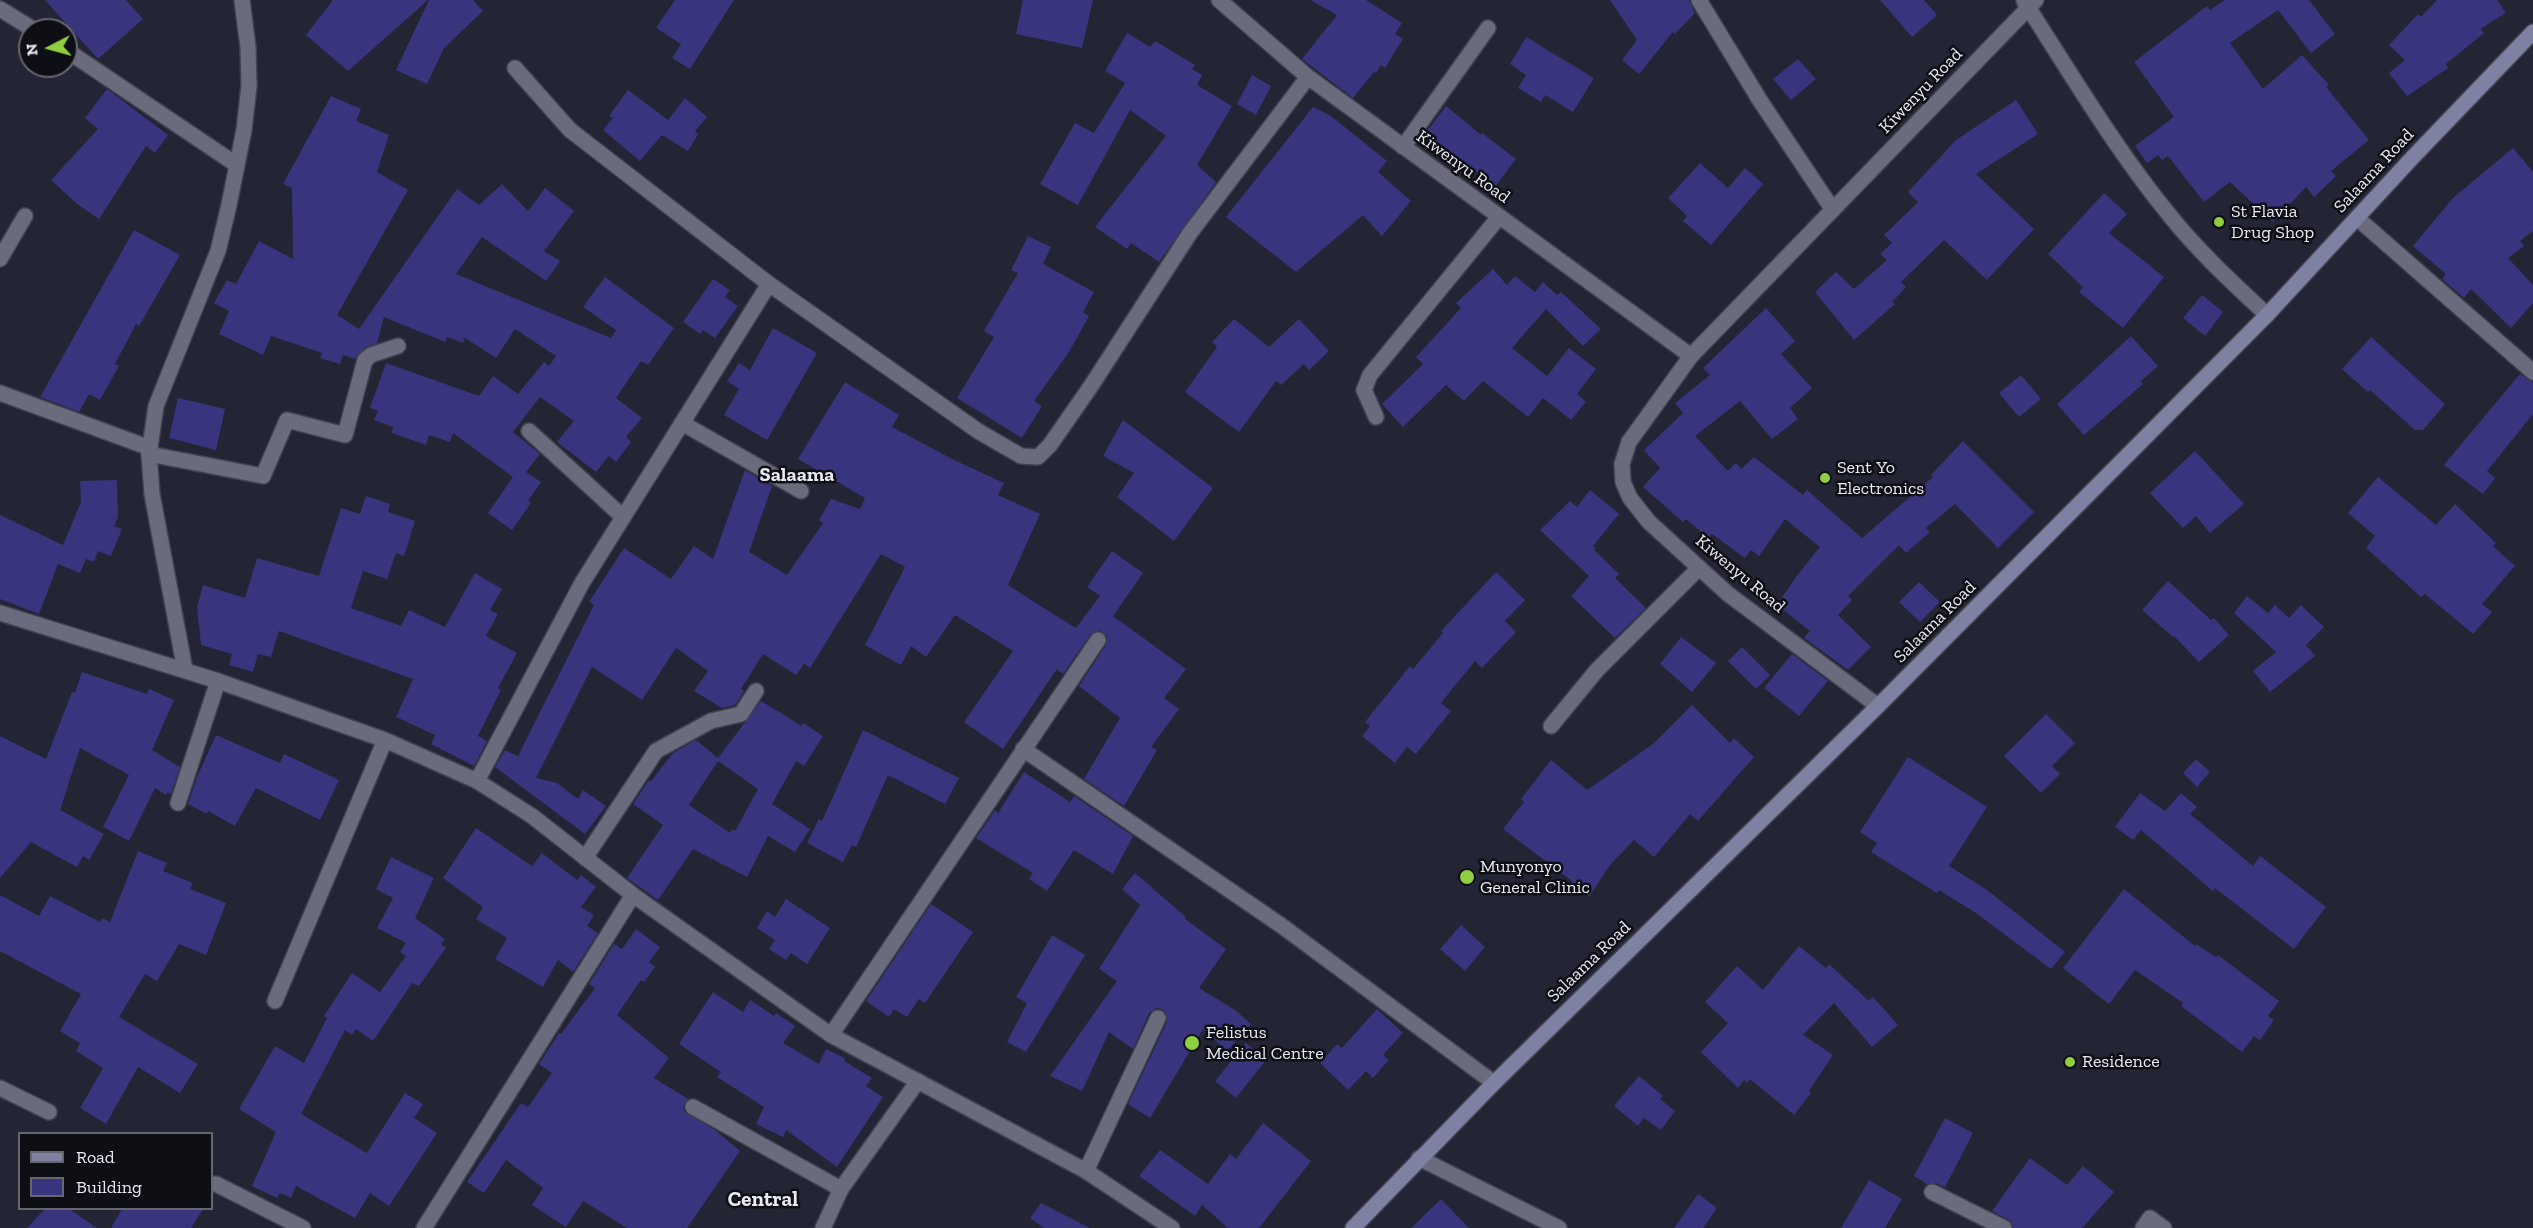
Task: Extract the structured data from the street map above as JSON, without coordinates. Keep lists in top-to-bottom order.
{
  "streets": {
    "main road": ["Salaama Road"],
    "street": ["Kiwenyu Road"]
  },
  "crossings": [
    ["Kiwenyu Road", "Salaama Road"]
  ],
  "districts": ["Salaama", "Central"],
  "places": [
    "St Flavia Drug Shop",
    "Sent Yo Electronics",
    "Munyonyo General Clinic",
    "Felistus Medical Centre",
    "Residence"
  ],
  "legend": ["Road", "Building"],
  "north": "left"
}
